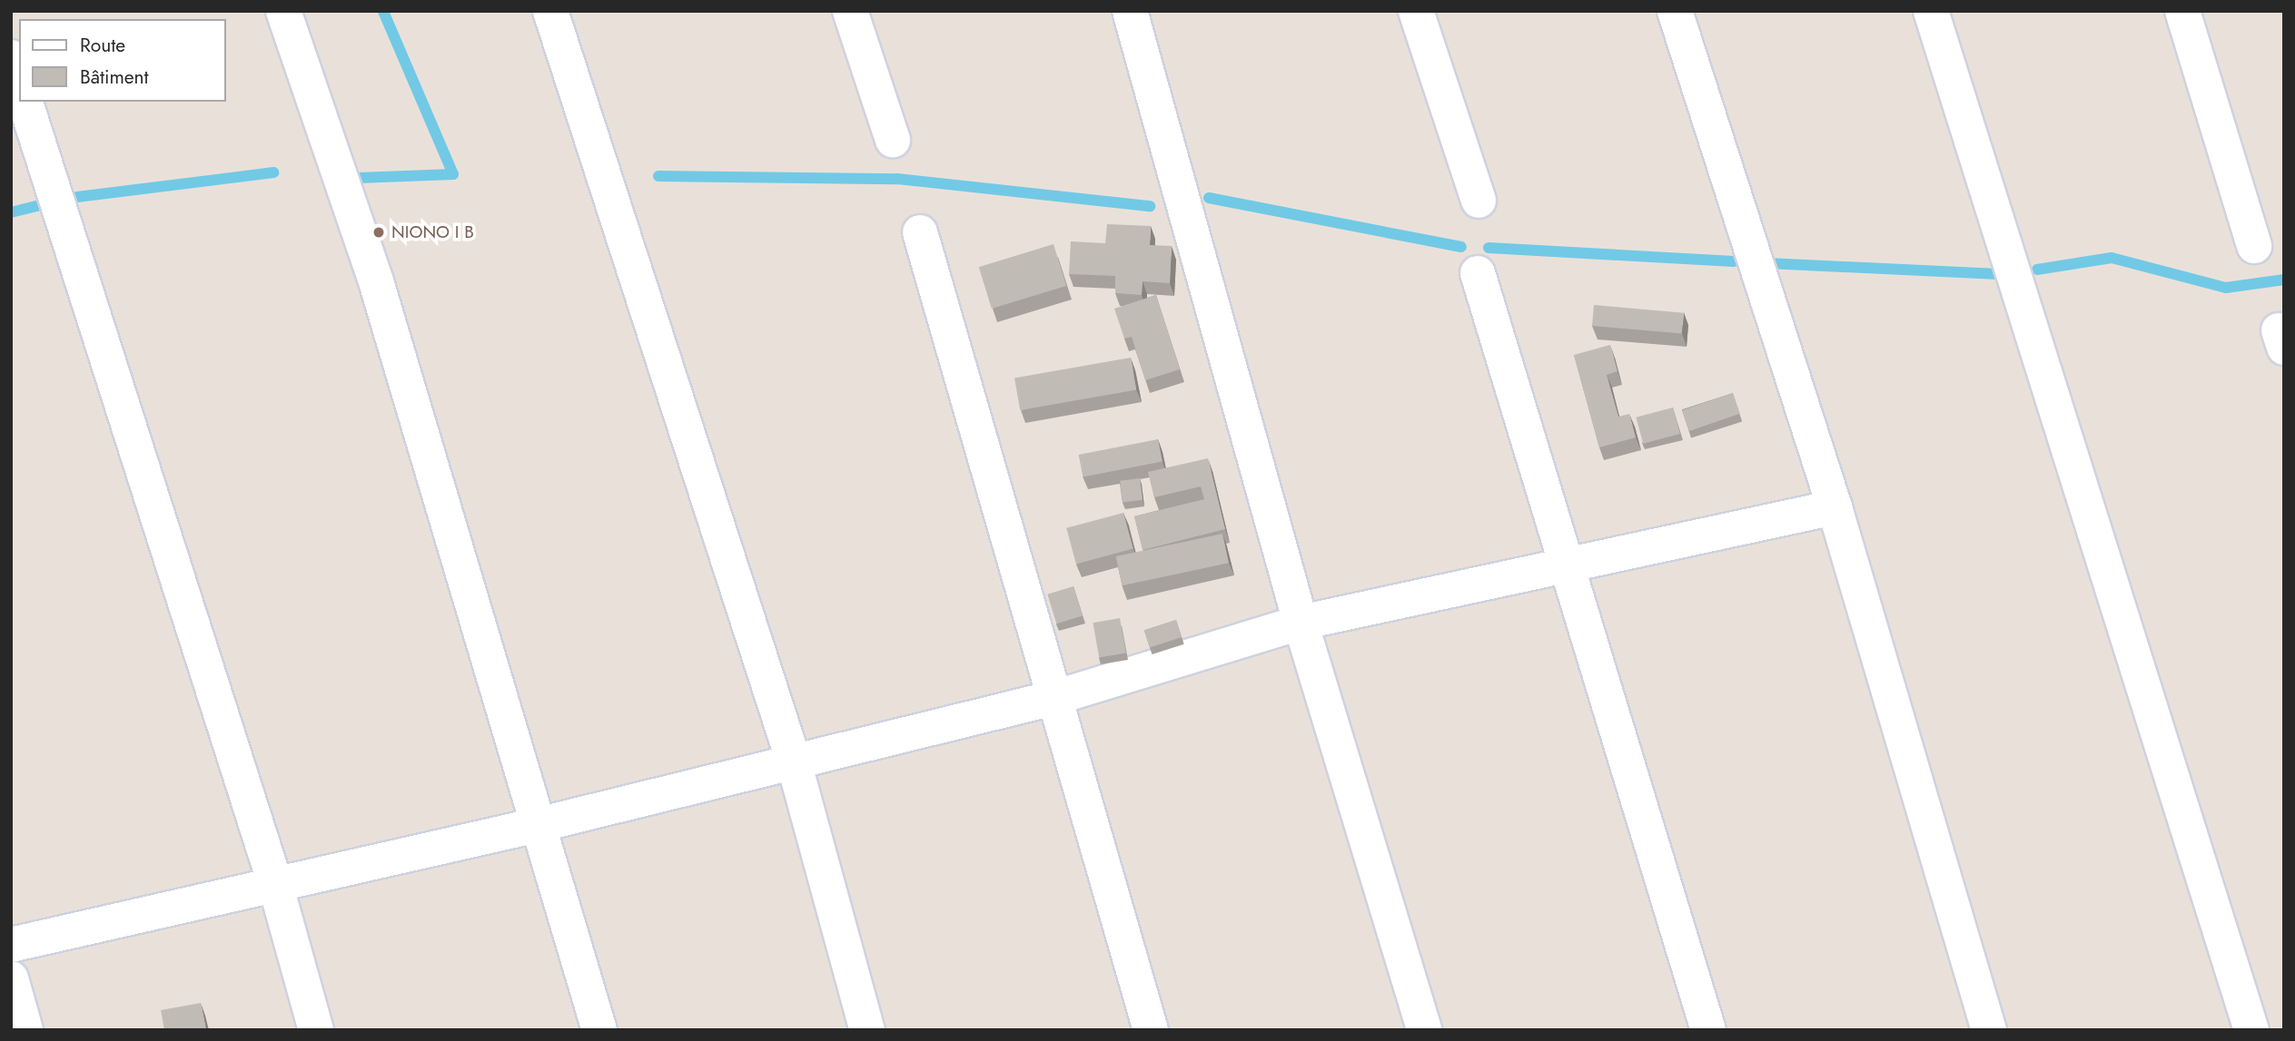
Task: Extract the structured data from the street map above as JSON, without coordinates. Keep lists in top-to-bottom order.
{
  "places": ["NIONO I B"],
  "legend": ["Route", "Bâtiment"]
}
